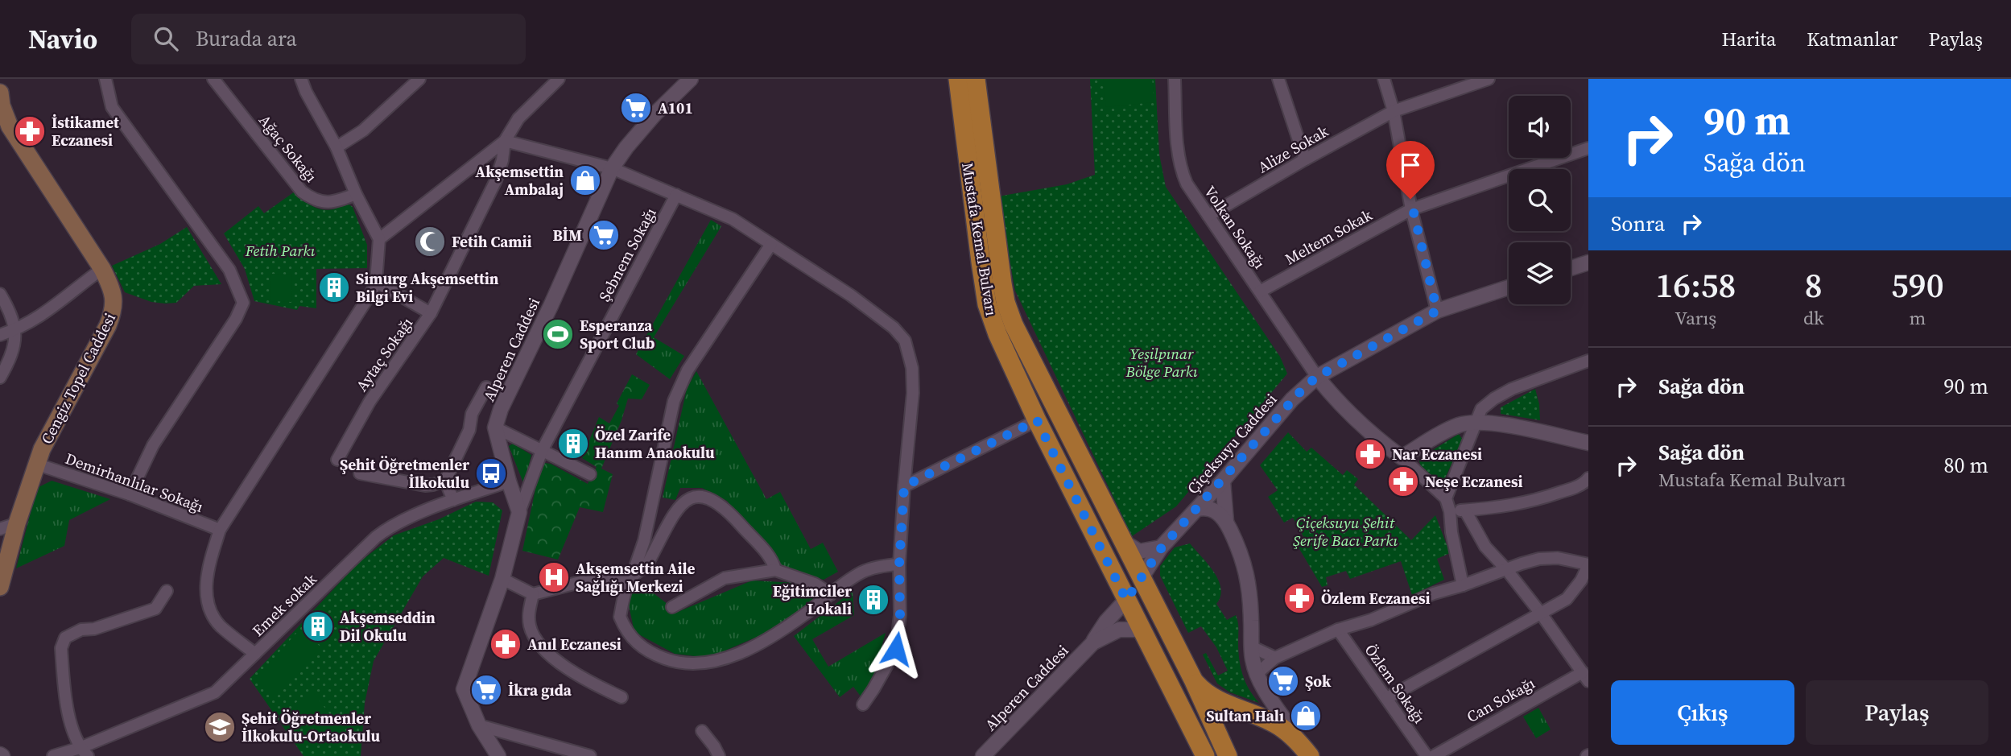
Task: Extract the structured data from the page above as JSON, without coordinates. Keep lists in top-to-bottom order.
{
  "streets": {
    "main road": ["Mustafa Kemal Bulvarı", "Cengiz Topel Caddesi"],
    "street": [
      "Ağaç Sokağı",
      "Alize Sokak",
      "Volkan Sokağı",
      "Meltem Sokak",
      "Şebnem Sokağı",
      "Alperen Caddesi",
      "Aytaç Sokağı",
      "Çiçeksuyu Caddesi",
      "Demirhanlılar Sokağı",
      "Emek sokak",
      "Özlem Sokağı",
      "Can Sokağı"
    ]
  },
  "crossings": [
    ["Alize Sokak", "Volkan Sokağı"],
    ["Volkan Sokağı", "Meltem Sokak"],
    ["Volkan Sokağı", "Çiçeksuyu Caddesi"],
    ["Mustafa Kemal Bulvarı", "Çiçeksuyu Caddesi"],
    ["Cengiz Topel Caddesi", "Demirhanlılar Sokağı"]
  ],
  "parks": ["Fetih Parkı", "Yeşilpınar Bölge Parkı", "Çiçeksuyu Şehit Şerife Bacı Parkı"],
  "places": {
    "supermarket": [
      "A101",
      "BİM",
      "Şok",
      "İkra gıda"
    ],
    "pharmacy": [
      "İstikamet Eczanesi",
      "Nar Eczanesi",
      "Neşe Eczanesi",
      "Özlem Eczanesi",
      "Anıl Eczanesi"
    ],
    "shop": ["Akşemsettin Ambalaj", "Sultan Halı"],
    "mosque": ["Fetih Camii"],
    "building": [
      "Simurg Akşemsettin Bilgi Evi",
      "Özel Zarife Hanım Anaokulu",
      "Eğitimciler Lokali",
      "Akşemseddin Dil Okulu"
    ],
    "sports": ["Esperanza Sport Club"],
    "bus stop": ["Şehit Öğretmenler İlkokulu"],
    "hospital": ["Akşemsettin Aile Sağlığı Merkezi"],
    "school or university": ["Şehit Öğretmenler İlkokulu-Ortaokulu"]
  },
  "page": {
    "header": "Navio",
    "search": "Burada ara",
    "nav": ["Harita", "Katmanlar", "Paylaş"],
    "turn": ["90 m", "Sağa dön"],
    "then": "Sonra",
    "eta": [
      "16:58",
      "Varış",
      "8",
      "dk",
      "590",
      "m"
    ],
    "list": [
      {
        "name": "Sağa dön",
        "value": "90 m"
      },
      {
        "name": "Sağa dön",
        "note": "Mustafa Kemal Bulvarı",
        "value": "80 m"
      }
    ],
    "buttons": ["Çıkış", "Paylaş"]
  }
}
